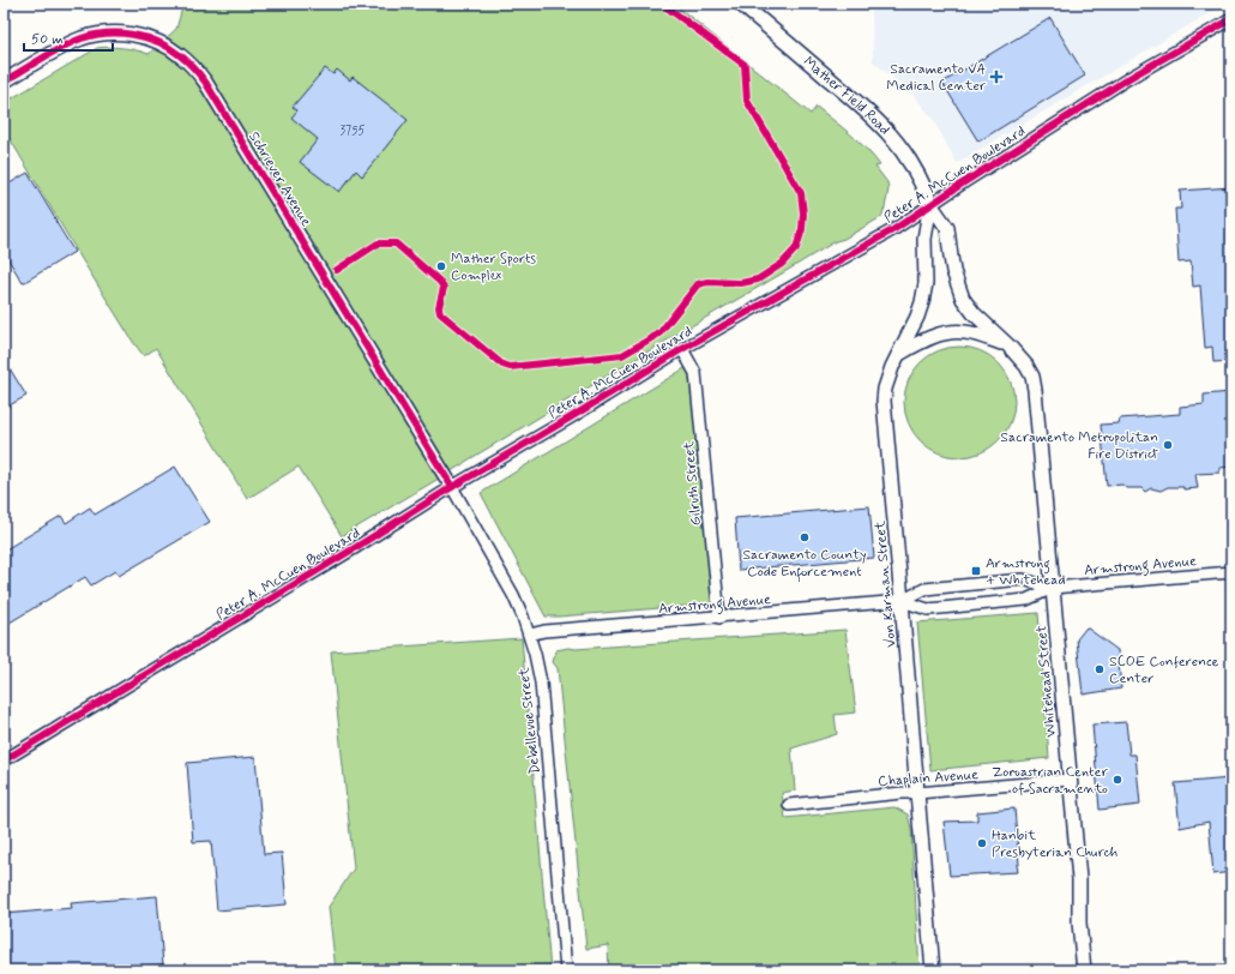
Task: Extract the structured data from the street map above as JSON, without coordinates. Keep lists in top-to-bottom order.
{
  "streets": {
    "main road": ["Mather Field Road"],
    "street": [
      "Peter A. McCuen Boulevard",
      "Schriever Avenue",
      "Gilruth Street",
      "Armstrong Avenue",
      "Von Karman Street",
      "Whitehead Street",
      "Debellevue Street",
      "Chaplain Avenue"
    ]
  },
  "crossings": [
    ["Mather Field Road", "Peter A. McCuen Boulevard"],
    ["Mather Field Road", "Von Karman Street"],
    ["Mather Field Road", "Whitehead Street"],
    ["Peter A. McCuen Boulevard", "Schriever Avenue"],
    ["Peter A. McCuen Boulevard", "Gilruth Street"],
    ["Peter A. McCuen Boulevard", "Von Karman Street"],
    ["Peter A. McCuen Boulevard", "Whitehead Street"],
    ["Peter A. McCuen Boulevard", "Debellevue Street"],
    ["Schriever Avenue", "Debellevue Street"],
    ["Gilruth Street", "Armstrong Avenue"],
    ["Armstrong Avenue", "Von Karman Street"],
    ["Armstrong Avenue", "Whitehead Street"],
    ["Armstrong Avenue", "Debellevue Street"],
    ["Von Karman Street", "Whitehead Street"],
    ["Von Karman Street", "Chaplain Avenue"],
    ["Whitehead Street", "Chaplain Avenue"]
  ],
  "places": {
    "health": ["Sacramento VA Medical Center"],
    "other": [
      "Mather Sports Complex",
      "Sacramento Metropolitan Fire District",
      "Sacramento County Code Enforcement",
      "SCOE Conference Center",
      "Zoroastrian Center of Sacramento",
      "Hanbit Presbyterian Church"
    ],
    "transit": ["Armstrong + Whitehead"]
  },
  "house_numbers": ["3755"],
  "scale_bar": "50 m"
}
